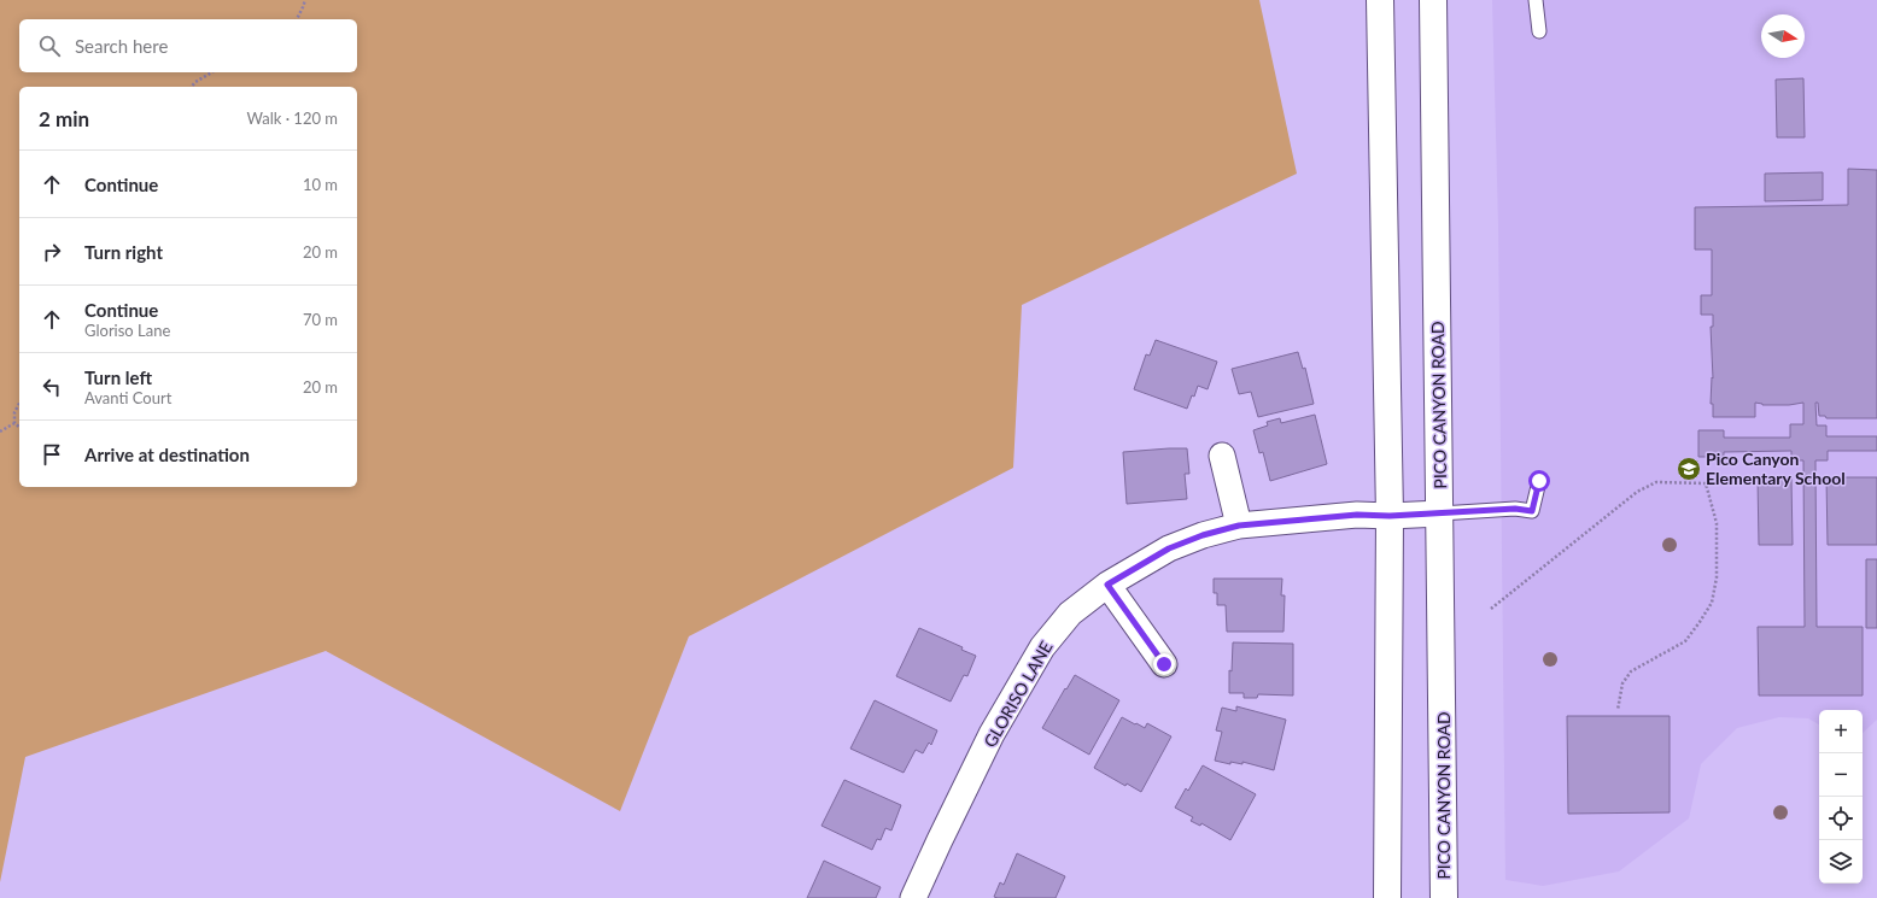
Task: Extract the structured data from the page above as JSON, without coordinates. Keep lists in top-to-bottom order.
{
  "streets": {
    "main road": ["PICO CANYON ROAD"],
    "street": ["GLORISO LANE"]
  },
  "crossings": [
    ["PICO CANYON ROAD", "GLORISO LANE"]
  ],
  "places": {
    "school or university": ["Pico Canyon Elementary School"]
  },
  "north": "right",
  "page": {
    "search": "Search here",
    "heading": ["2 min", "Walk · 120 m"],
    "list": [
      ["Continue", "10 m"],
      ["Turn right", "20 m"],
      ["Continue", "Gloriso Lane", "70 m"],
      ["Turn left", "Avanti Court", "20 m"],
      "Arrive at destination"
    ],
    "map_buttons": ["+", "−"]
  }
}
